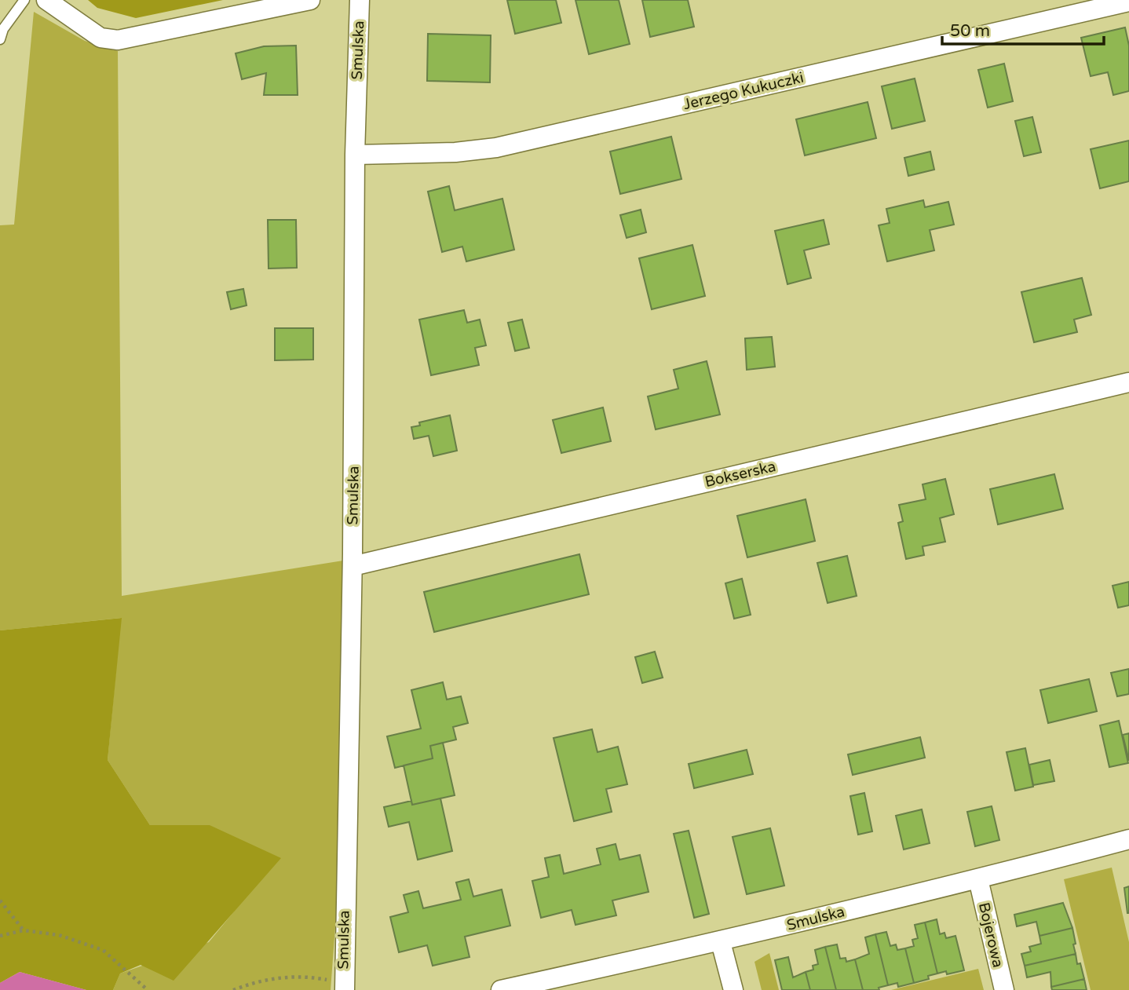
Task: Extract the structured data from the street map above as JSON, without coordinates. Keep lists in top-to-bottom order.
{
  "streets": {
    "street": [
      "Smulska",
      "Jerzego Kukuczki",
      "Bokserska",
      "Bojerowa"
    ]
  },
  "crossings": [
    ["Smulska", "Jerzego Kukuczki"],
    ["Smulska", "Bokserska"],
    ["Smulska", "Bojerowa"]
  ],
  "scale_bar": "50 m"
}
